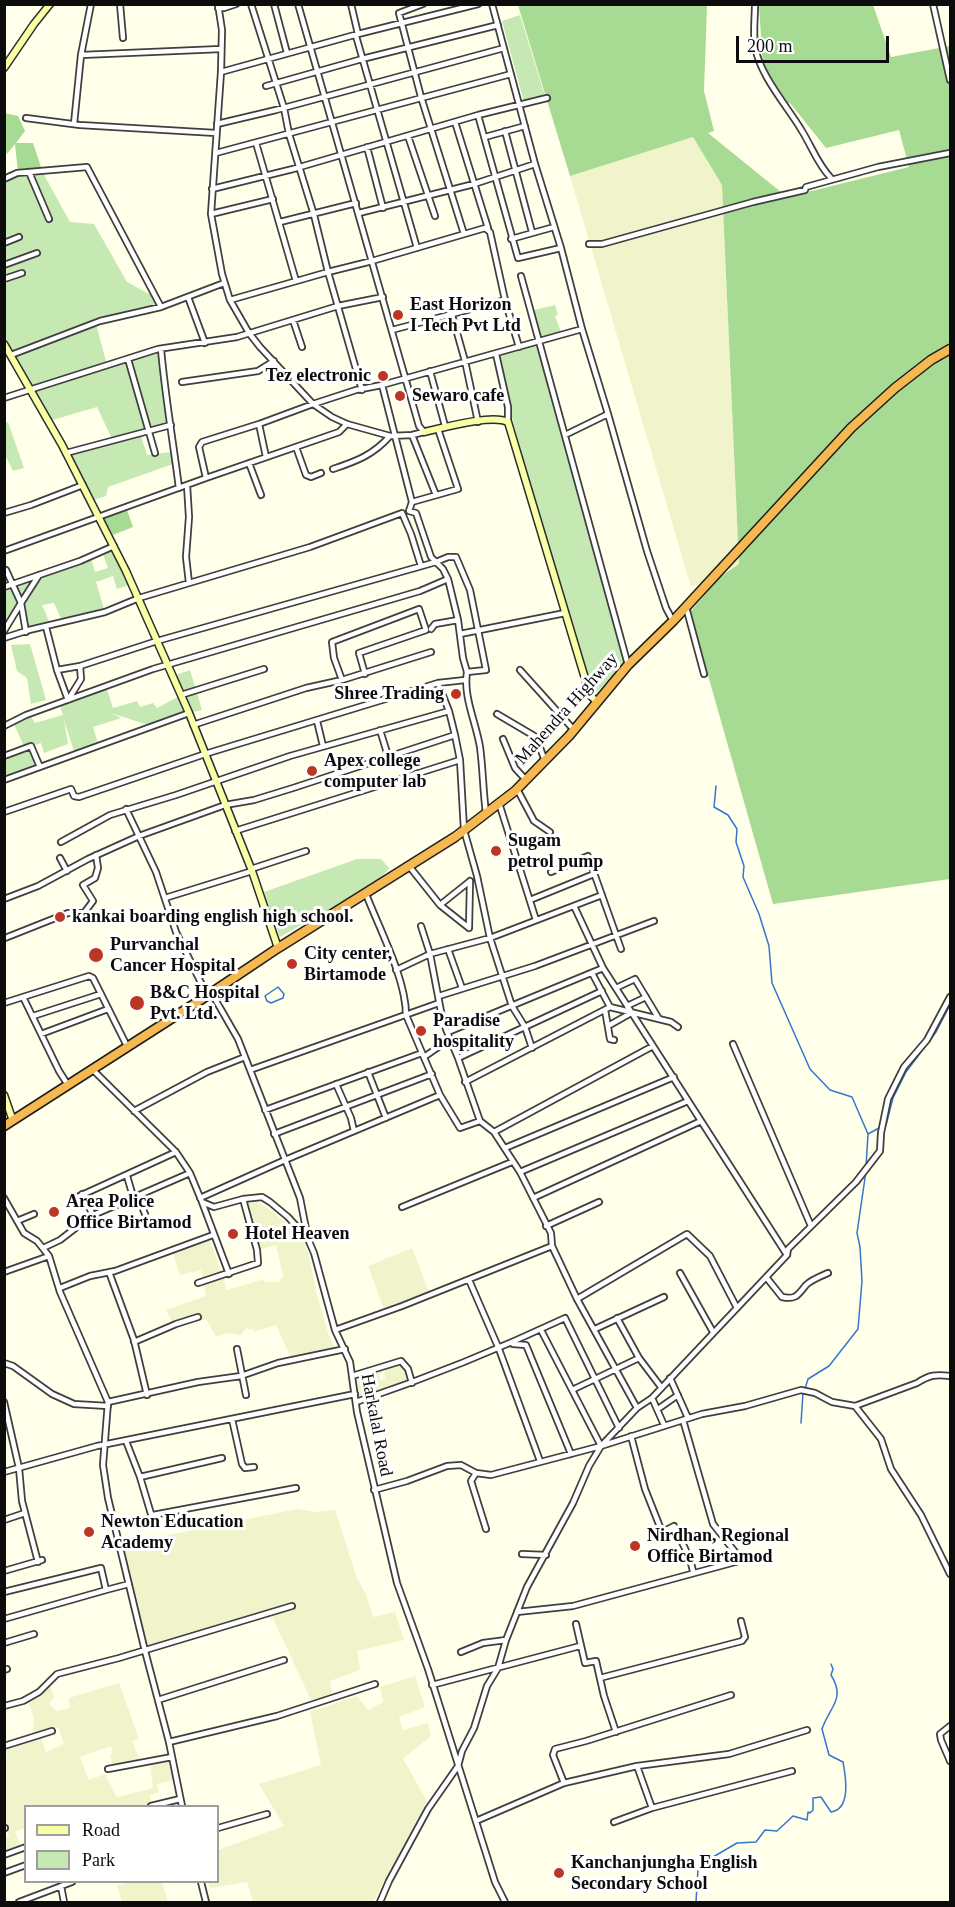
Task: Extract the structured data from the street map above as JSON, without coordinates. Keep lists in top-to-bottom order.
{
  "streets": {
    "highway": ["Mahendra Highway"],
    "street": ["Harkalal Road"]
  },
  "places": [
    "East Horizon I Tech Pvt Ltd",
    "Tez electronic",
    "Sewaro cafe",
    "Shree Trading",
    "Apex college computer lab",
    "Sugam petrol pump",
    "kankai boarding english high school.",
    "Purvanchal Cancer Hospital",
    "City center, Birtamode",
    "B&C Hospital Pvt. Ltd.",
    "Paradise hospitality",
    "Area Police Office Birtamod",
    "Hotel Heaven",
    "Newton Education Academy",
    "Nirdhan, Regional Office Birtamod",
    "Kanchanjungha English Secondary School"
  ],
  "legend": ["Road", "Park"],
  "scale_bar": "200 m"
}
